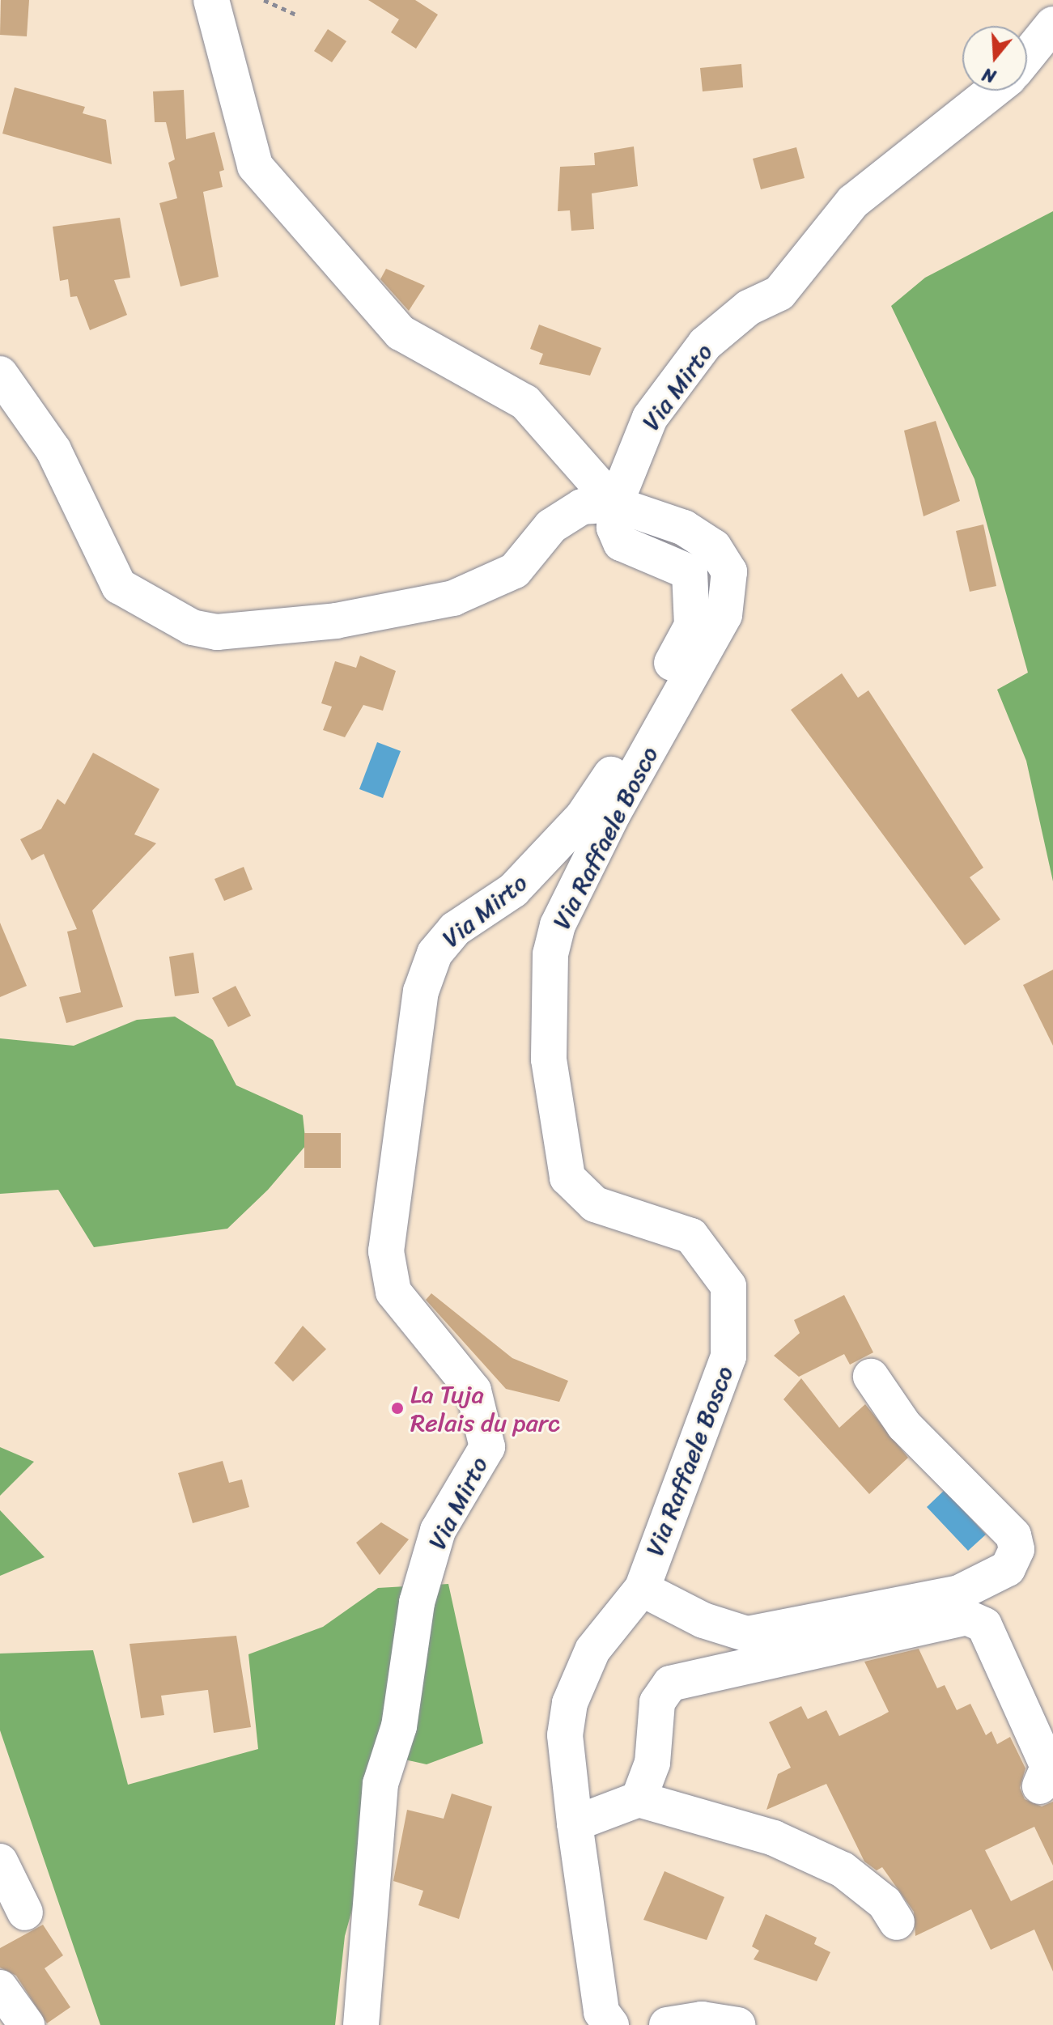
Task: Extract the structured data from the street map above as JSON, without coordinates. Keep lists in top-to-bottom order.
{
  "streets": {
    "street": ["Via Mirto", "Via Raffaele Bosco"]
  },
  "crossings": [
    ["Via Mirto", "Via Raffaele Bosco"]
  ],
  "places": ["La Tuja Relais du parc"],
  "north": "bottom"
}
